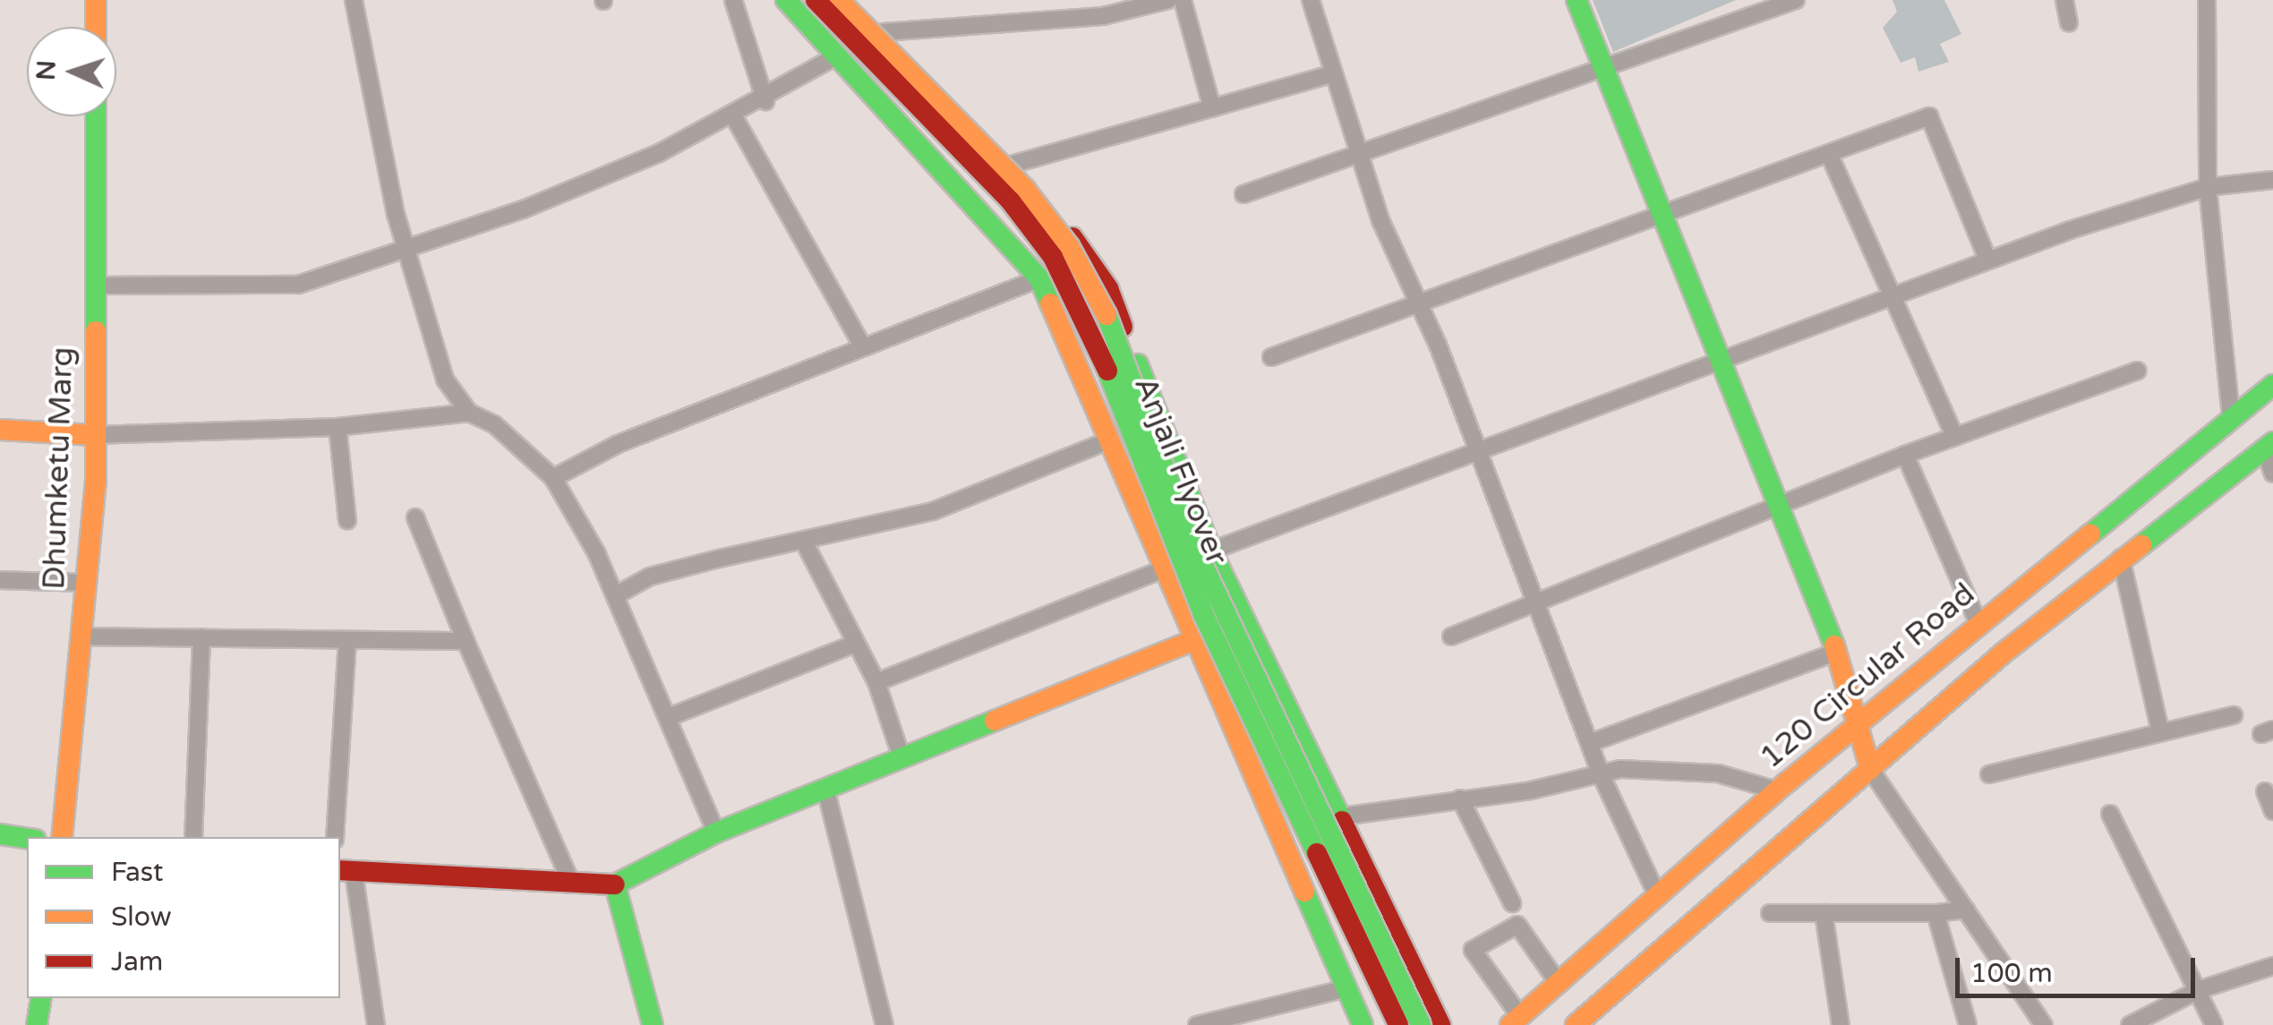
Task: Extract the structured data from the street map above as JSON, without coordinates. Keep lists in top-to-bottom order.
{
  "streets": {
    "street": ["Dhumketu Marg", "Anjali Flyover", "120 Circular Road"]
  },
  "legend": ["Fast", "Slow", "Jam"],
  "scale_bar": "100 m",
  "north": "left"
}
